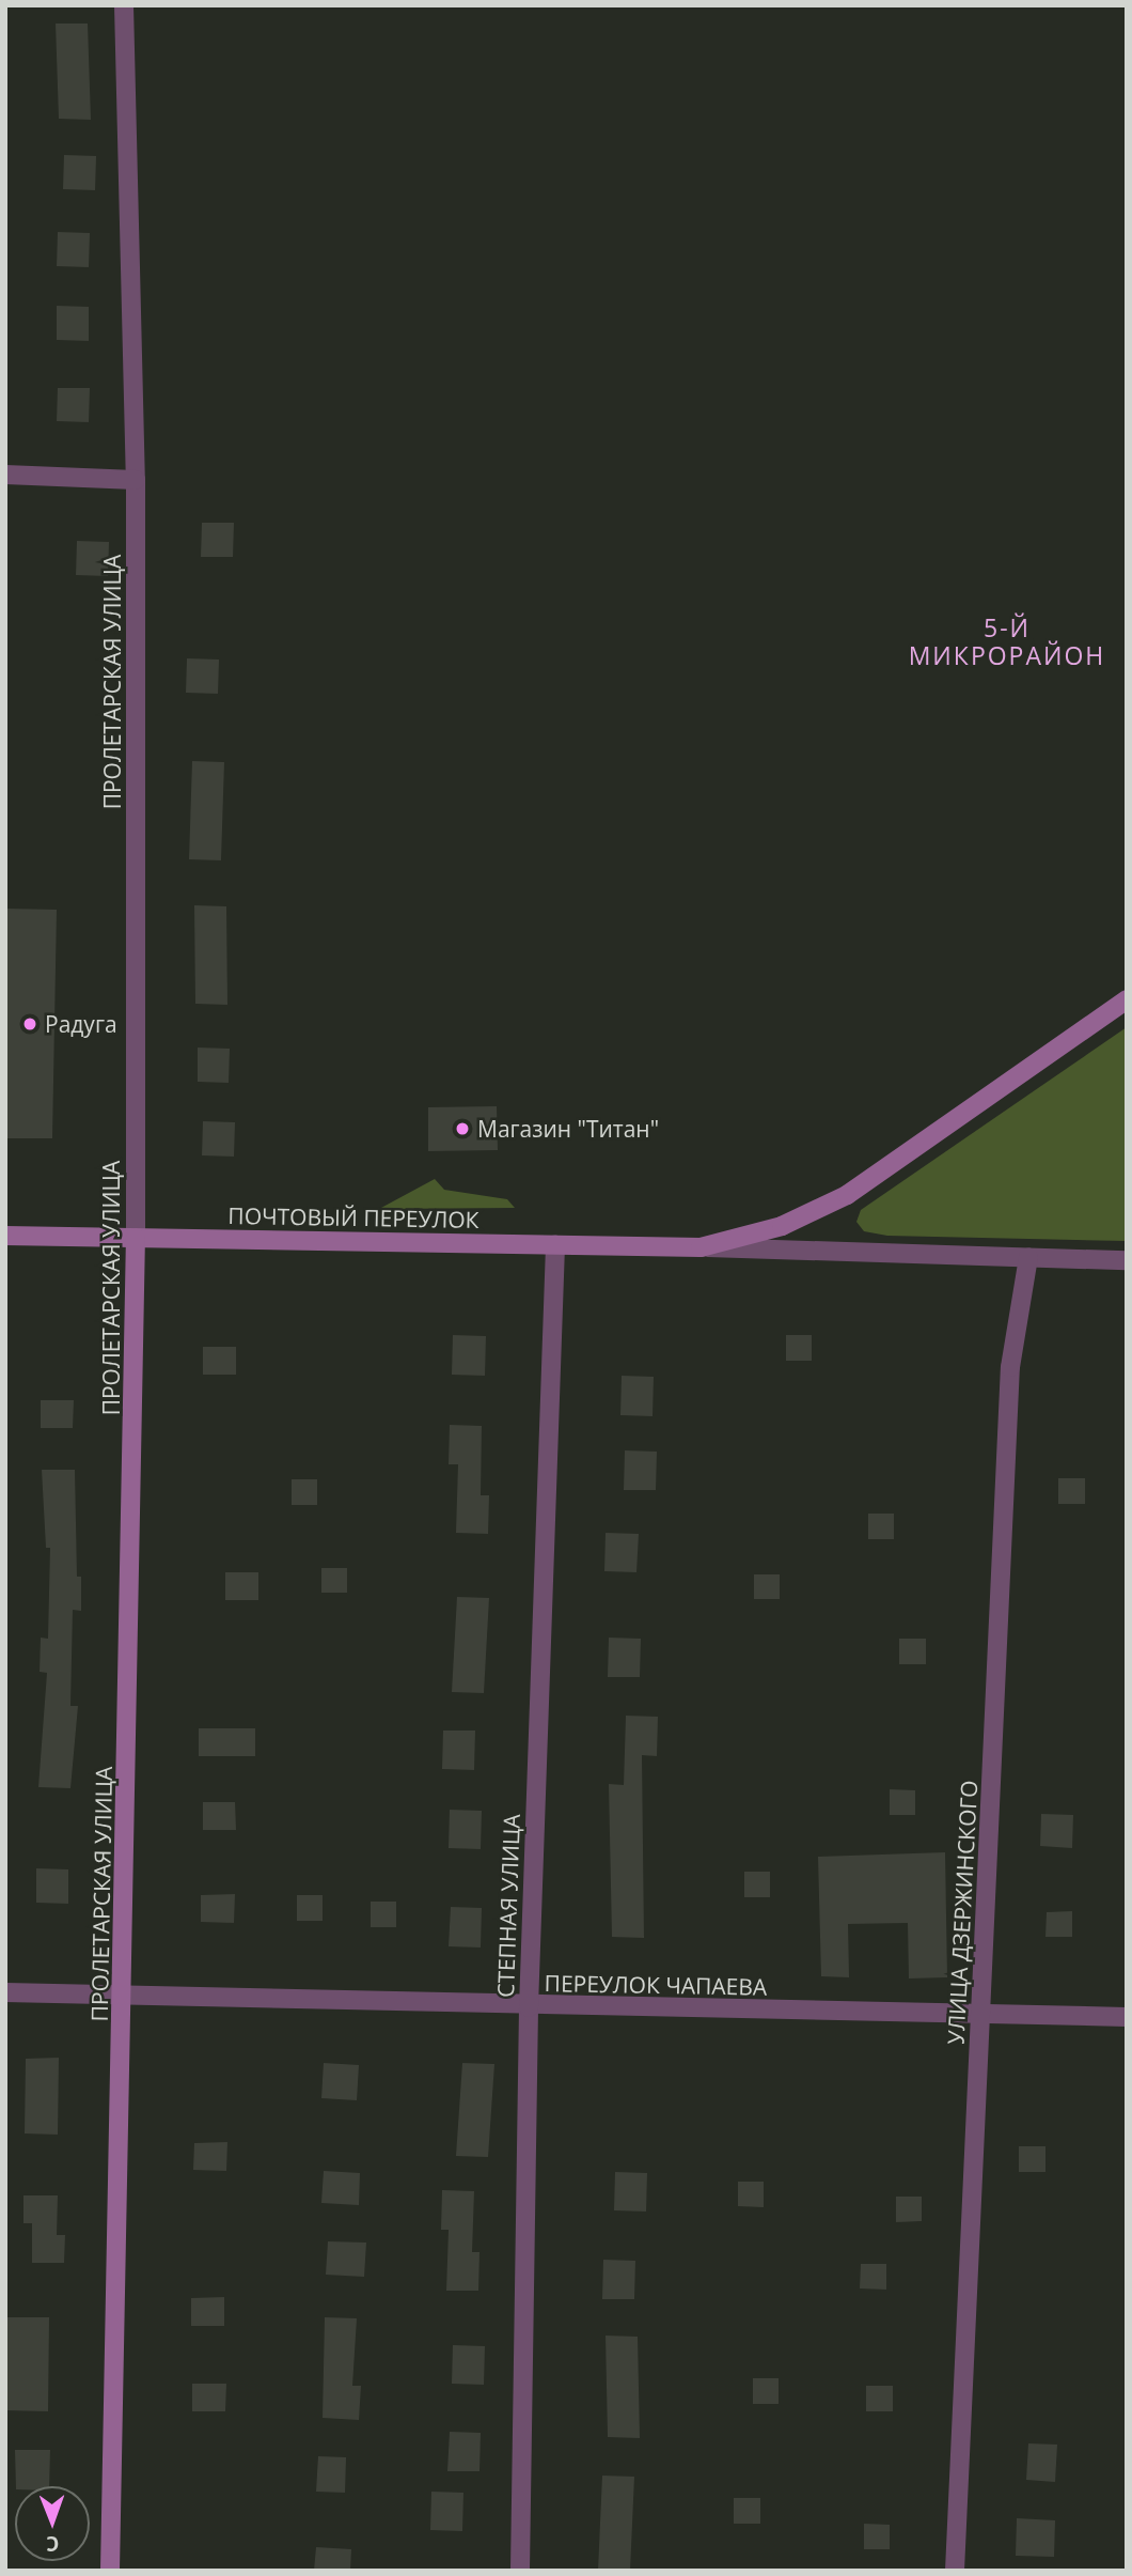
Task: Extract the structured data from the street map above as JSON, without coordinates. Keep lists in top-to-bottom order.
{
  "streets": {
    "main road": ["ПРОЛЕТАРСКАЯ УЛИЦА", "ПОЧТОВЫЙ ПЕРЕУЛОК"],
    "street": ["СТЕПНАЯ УЛИЦА", "УЛИЦА ДЗЕРЖИНСКОГО", "ПЕРЕУЛОК ЧАПАЕВА"]
  },
  "crossings": [
    ["ПРОЛЕТАРСКАЯ УЛИЦА", "ПОЧТОВЫЙ ПЕРЕУЛОК"],
    ["ПРОЛЕТАРСКАЯ УЛИЦА", "ПЕРЕУЛОК ЧАПАЕВА"],
    ["ПОЧТОВЫЙ ПЕРЕУЛОК", "СТЕПНАЯ УЛИЦА"],
    ["СТЕПНАЯ УЛИЦА", "ПЕРЕУЛОК ЧАПАЕВА"],
    ["УЛИЦА ДЗЕРЖИНСКОГО", "ПЕРЕУЛОК ЧАПАЕВА"]
  ],
  "districts": ["5-Й МИКРОРАЙОН"],
  "places": ["Радуга", "Магазин \"Титан\""],
  "north": "bottom"
}
